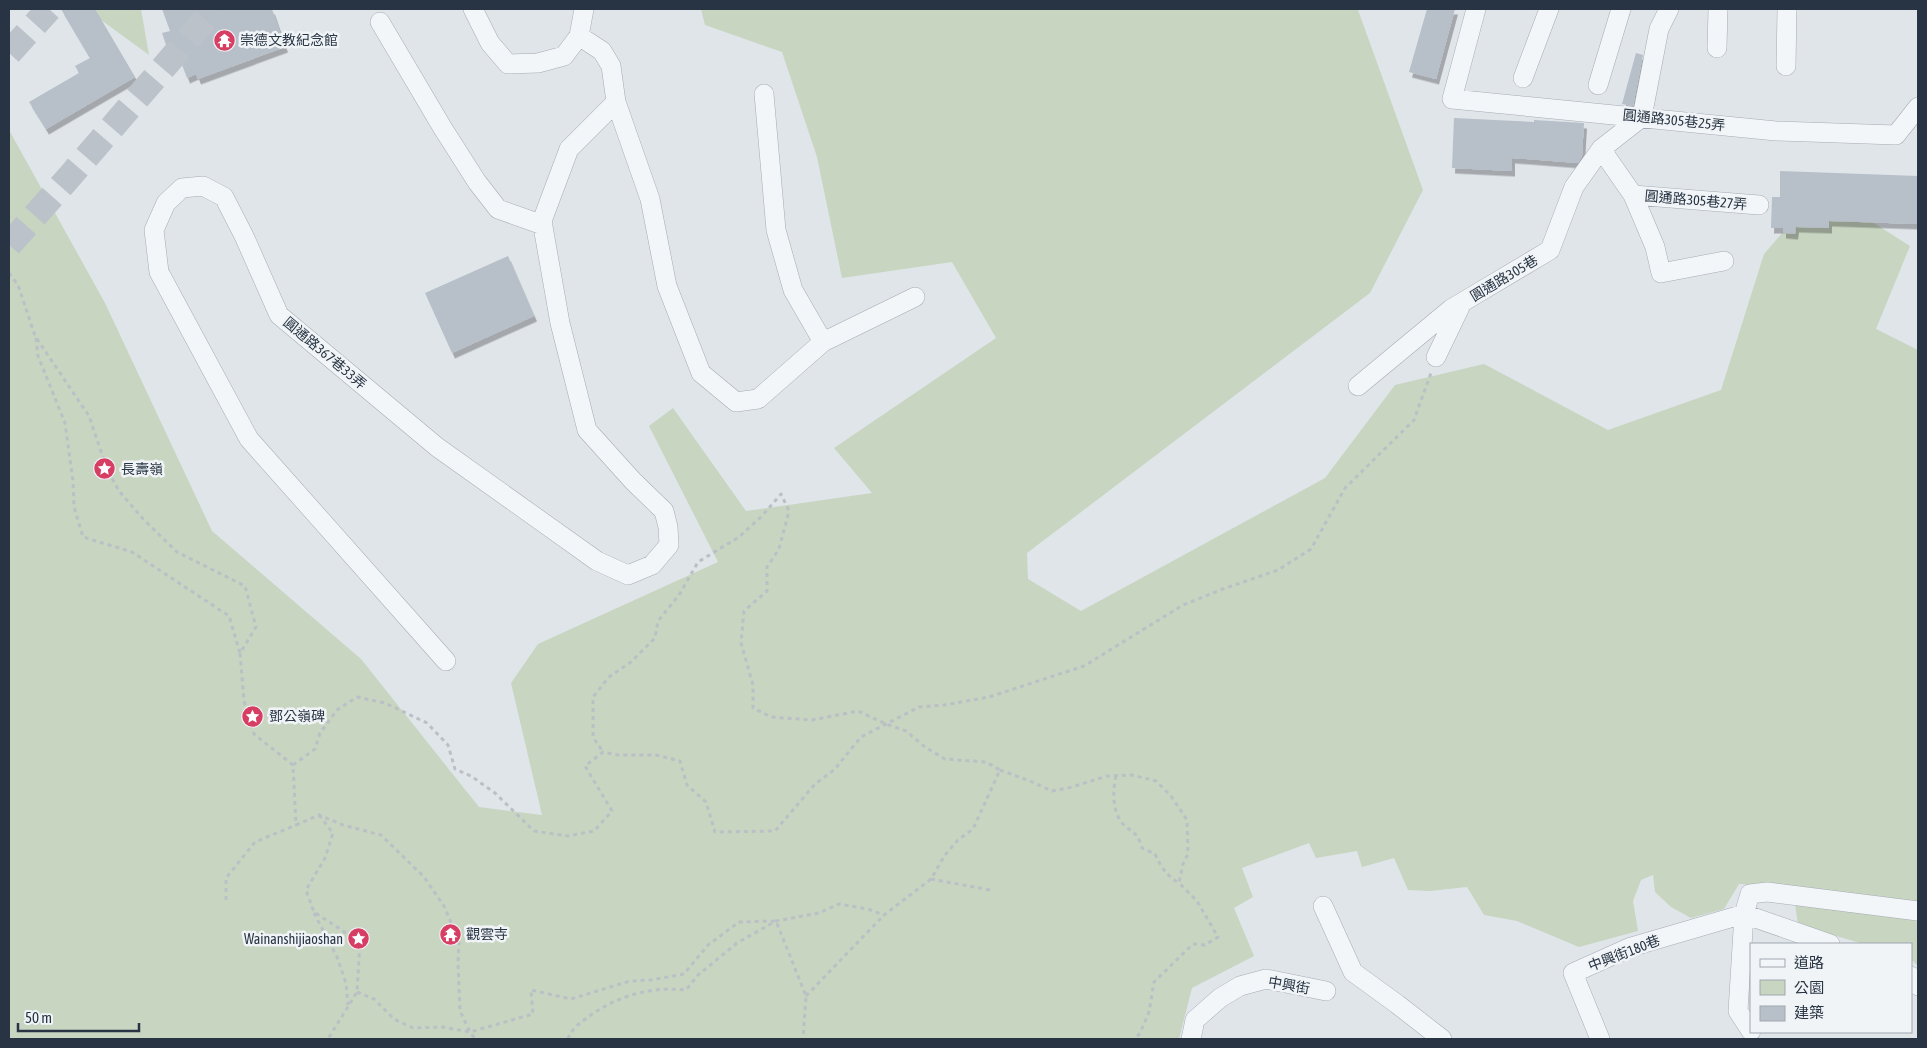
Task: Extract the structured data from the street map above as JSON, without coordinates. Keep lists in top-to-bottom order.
{
  "streets": {
    "street": [
      "圓通路305巷25弄",
      "圓通路305巷27弄",
      "圓通路305巷",
      "圓通路367巷33弄",
      "中興街180巷",
      "中興街"
    ]
  },
  "crossings": [
    ["圓通路305巷25弄", "圓通路305巷"]
  ],
  "places": {
    "temple": ["崇德文教紀念館", "觀雲寺"],
    "place": ["長壽嶺", "鄧公嶺碑", "Wainanshijiaoshan"]
  },
  "legend": ["道路", "公園", "建築"],
  "scale_bar": "50 m"
}
